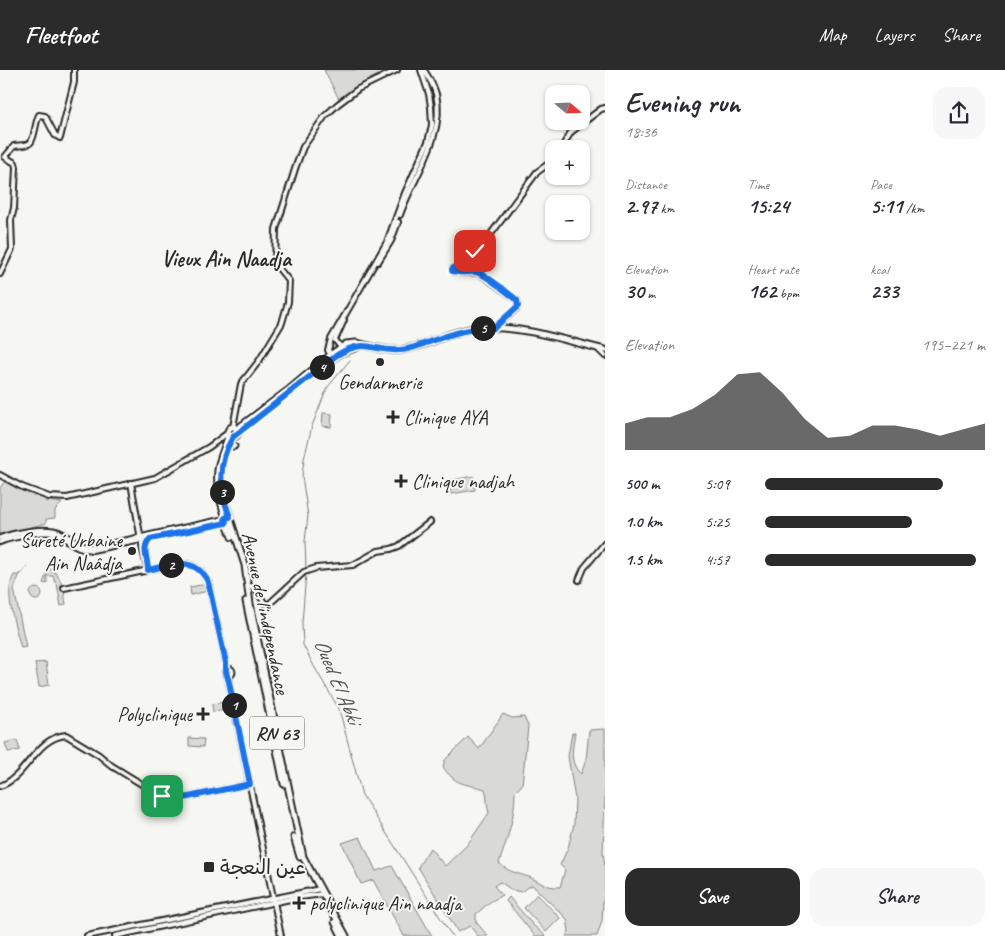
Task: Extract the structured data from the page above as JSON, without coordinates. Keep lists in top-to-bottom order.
{
  "streets": {
    "main road": ["Avenue de l'independance", "RN 63"]
  },
  "crossings": [
    ["Avenue de l'independance", "RN 63"]
  ],
  "districts": ["Vieux Ain Naadja"],
  "water": ["Oued El Abki"],
  "places": {
    "other": ["Gendarmerie", "Sureté Urbaine Ain Naâdja"],
    "health": [
      "Clinique AYA",
      "Clinique nadjah",
      "Polyclinique",
      "polyclinique Ain naadja"
    ],
    "transit": ["عين النعجة"]
  },
  "north": "right",
  "page": {
    "header": "Fleetfoot",
    "nav": ["Map", "Layers", "Share"],
    "heading": ["Evening run", "18:36"],
    "map_buttons": ["+", "−"],
    "stats": [
      ["Distance", "2.97 km"],
      ["Time", "15:24"],
      ["Pace", "5:11 /km"],
      ["Elevation", "30 m"],
      ["Heart rate", "162 bpm"],
      ["kcal", "233"]
    ],
    "pins": [
      "5",
      "4",
      "3",
      "2",
      "1"
    ],
    "chart": ["Elevation", "195–221 m"],
    "list": [
      {
        "name": "500 m",
        "note": "5:09"
      },
      {
        "name": "1.0 km",
        "note": "5:25"
      },
      {
        "name": "1.5 km",
        "note": "4:57"
      }
    ],
    "buttons": ["Save", "Share"]
  }
}
